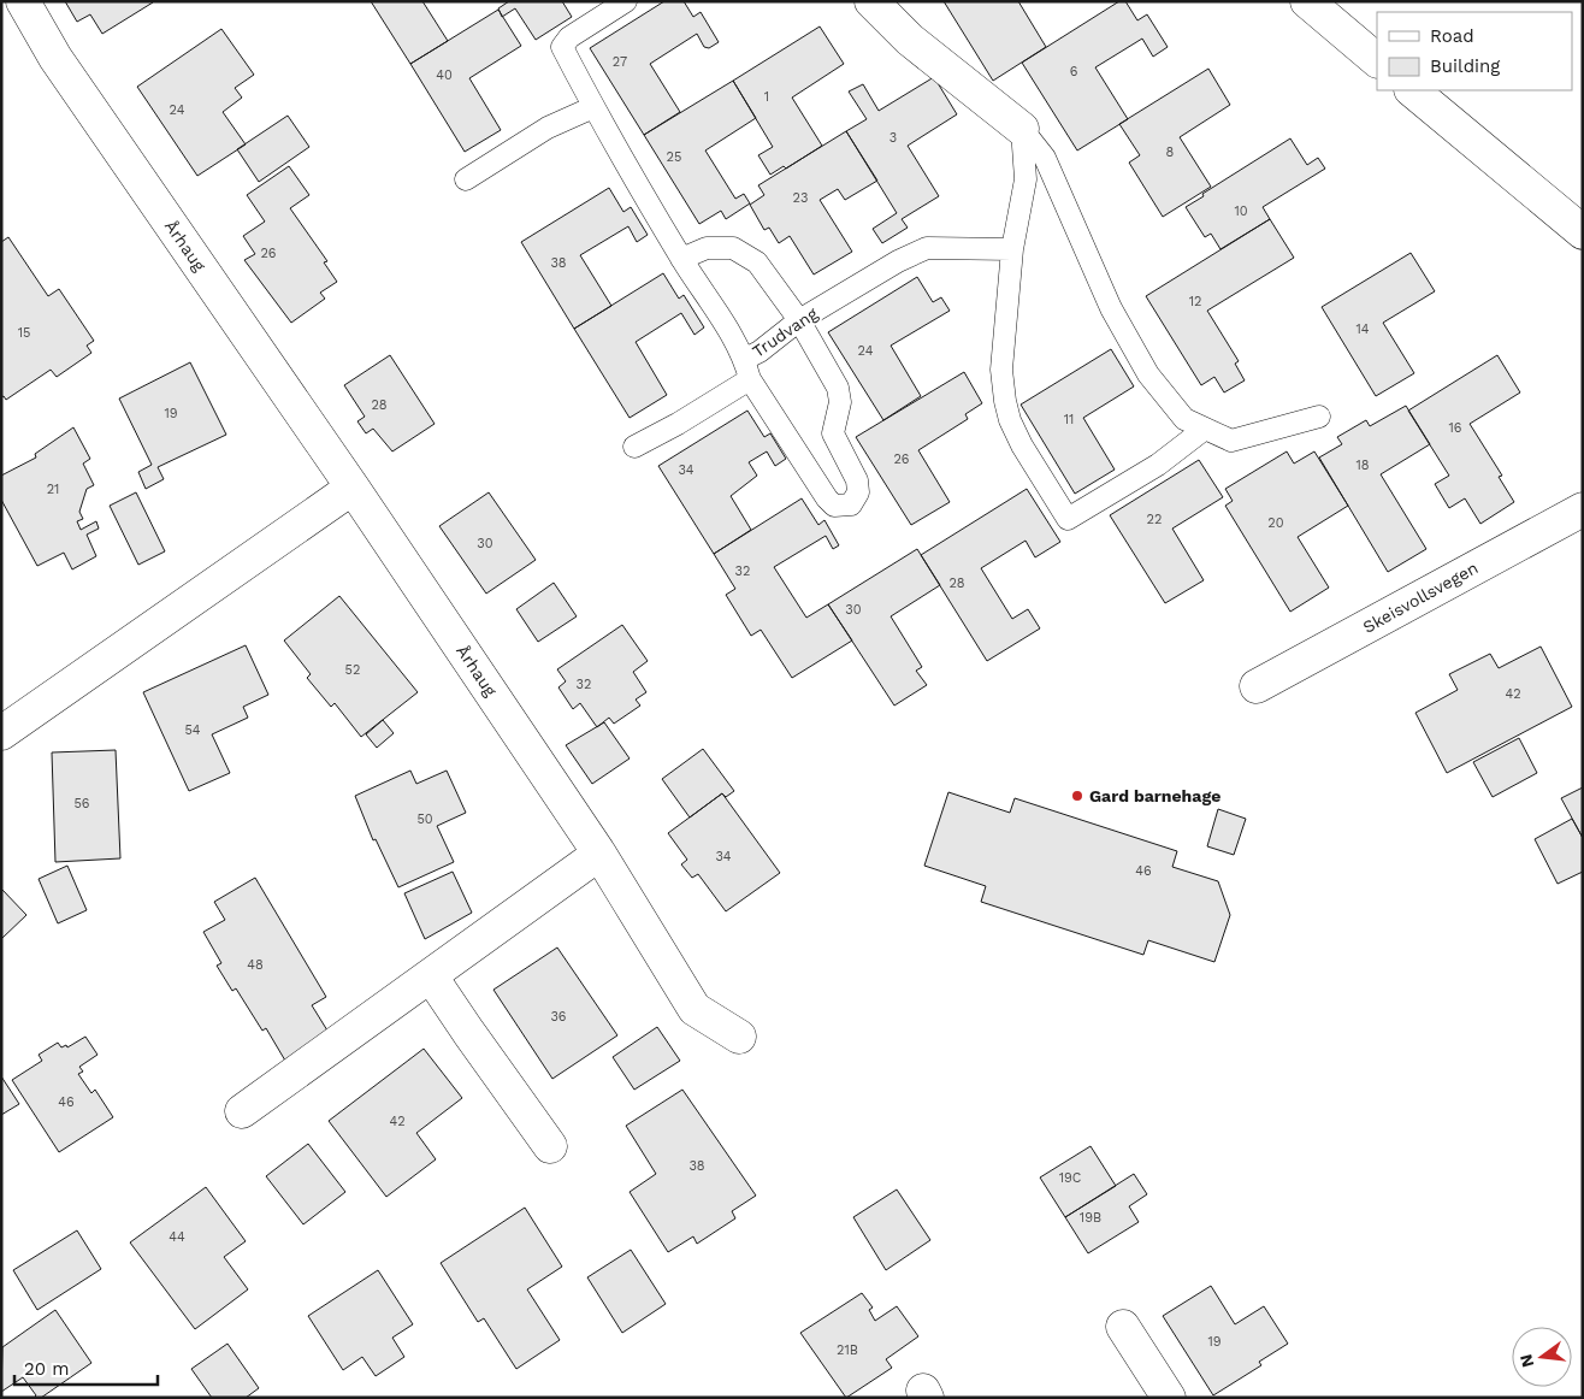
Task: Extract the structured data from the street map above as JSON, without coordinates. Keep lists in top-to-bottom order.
{
  "streets": {
    "street": ["Århaug", "Skeisvollsvegen"],
    "lane": ["Trudvang"]
  },
  "places": ["Gard barnehage"],
  "house_numbers": [
    "27",
    "6",
    "40",
    "1",
    "24",
    "3",
    "8",
    "25",
    "23",
    "10",
    "26",
    "38",
    "12",
    "14",
    "15",
    "24",
    "28",
    "19",
    "11",
    "16",
    "26",
    "18",
    "34",
    "21",
    "22",
    "20",
    "30",
    "32",
    "28",
    "30",
    "52",
    "32",
    "42",
    "54",
    "56",
    "50",
    "34",
    "46",
    "48",
    "36",
    "46",
    "42",
    "38",
    "19C",
    "19B",
    "44",
    "19",
    "21B"
  ],
  "legend": ["Road", "Building"],
  "scale_bar": "20 m",
  "north": "left"
}
